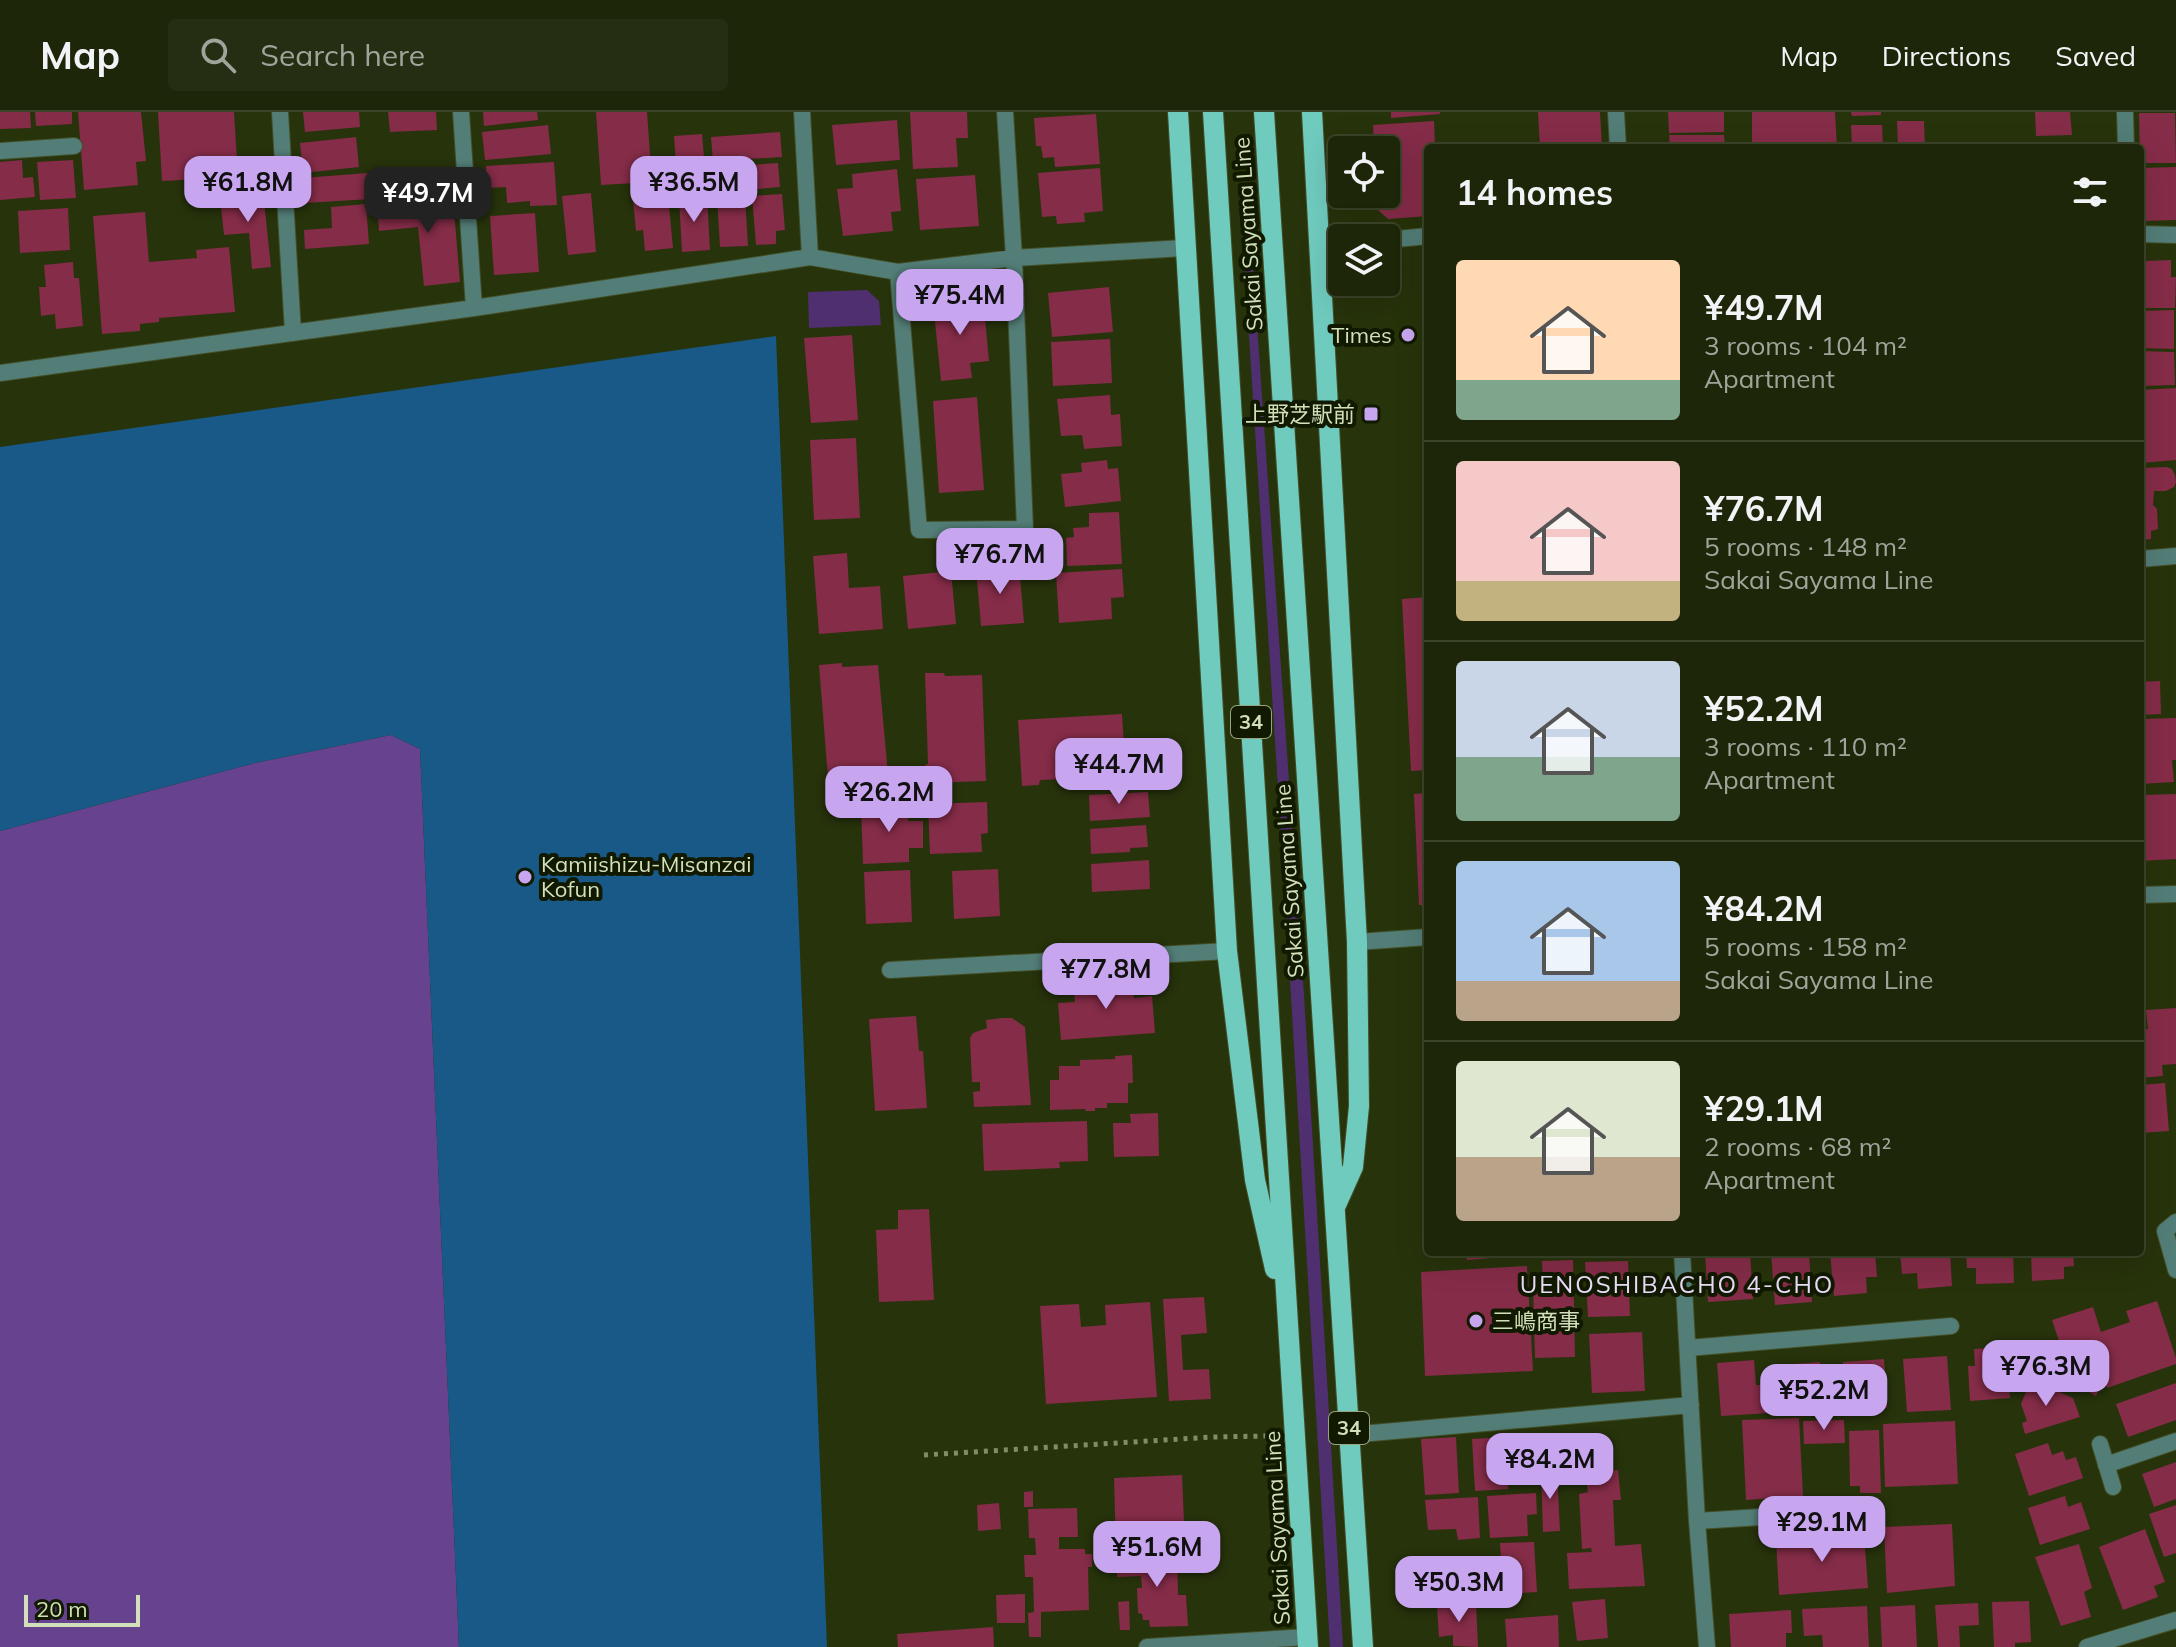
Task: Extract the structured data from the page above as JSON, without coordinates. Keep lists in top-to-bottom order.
{
  "streets": {
    "main road": ["Sakai Sayama Line", "34"]
  },
  "districts": ["UENOSHIBACHO 4-CHO"],
  "places": {
    "other": ["Times", "Kamiishizu-Misanzai Kofun", "三嶋商事"],
    "transit": ["上野芝駅前"]
  },
  "scale_bar": "20 m",
  "page": {
    "header": "Map",
    "search": "Search here",
    "nav": ["Map", "Directions", "Saved"],
    "heading": "14 homes",
    "price": [
      "¥61.8M",
      "¥36.5M",
      "¥49.7M",
      "¥75.4M",
      "¥76.7M",
      "¥44.7M",
      "¥26.2M",
      "¥77.8M",
      "¥76.3M",
      "¥52.2M",
      "¥84.2M",
      "¥29.1M",
      "¥51.6M",
      "¥50.3M"
    ],
    "list": [
      {
        "name": "¥49.7M",
        "note": "3 rooms · 104 m² · Apartment"
      },
      {
        "name": "¥76.7M",
        "note": "5 rooms · 148 m² · Sakai Sayama Line"
      },
      {
        "name": "¥52.2M",
        "note": "3 rooms · 110 m² · Apartment"
      },
      {
        "name": "¥84.2M",
        "note": "5 rooms · 158 m² · Sakai Sayama Line"
      },
      {
        "name": "¥29.1M",
        "note": "2 rooms · 68 m² · Apartment"
      }
    ],
    "scale": "20 m"
  }
}
